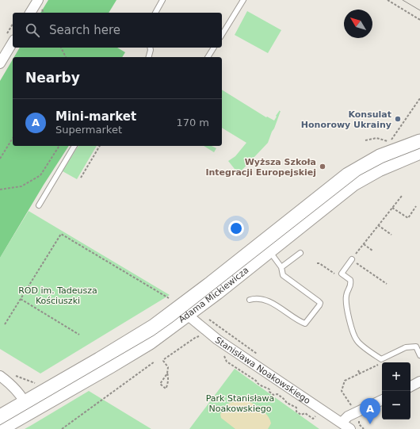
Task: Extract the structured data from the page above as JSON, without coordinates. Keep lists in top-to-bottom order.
{
  "streets": {
    "street": ["Adama Mickiewicza", "Stanisława Noakowskiego"]
  },
  "crossings": [
    ["Adama Mickiewicza", "Stanisława Noakowskiego"]
  ],
  "parks": ["ROD im. Tadeusza Kościuszki", "Park Stanisława Noakowskiego"],
  "places": ["Konsulat Honorowy Ukrainy", "Wyższa Szkoła Integracji Europejskiej"],
  "north": "top left",
  "page": {
    "search": "Search here",
    "heading": "Nearby",
    "list": [
      {
        "mark": "A",
        "name": "Mini-market",
        "note": "Supermarket",
        "value": "170 m"
      }
    ],
    "map_buttons": ["+", "−"],
    "pins": "A"
  }
}
